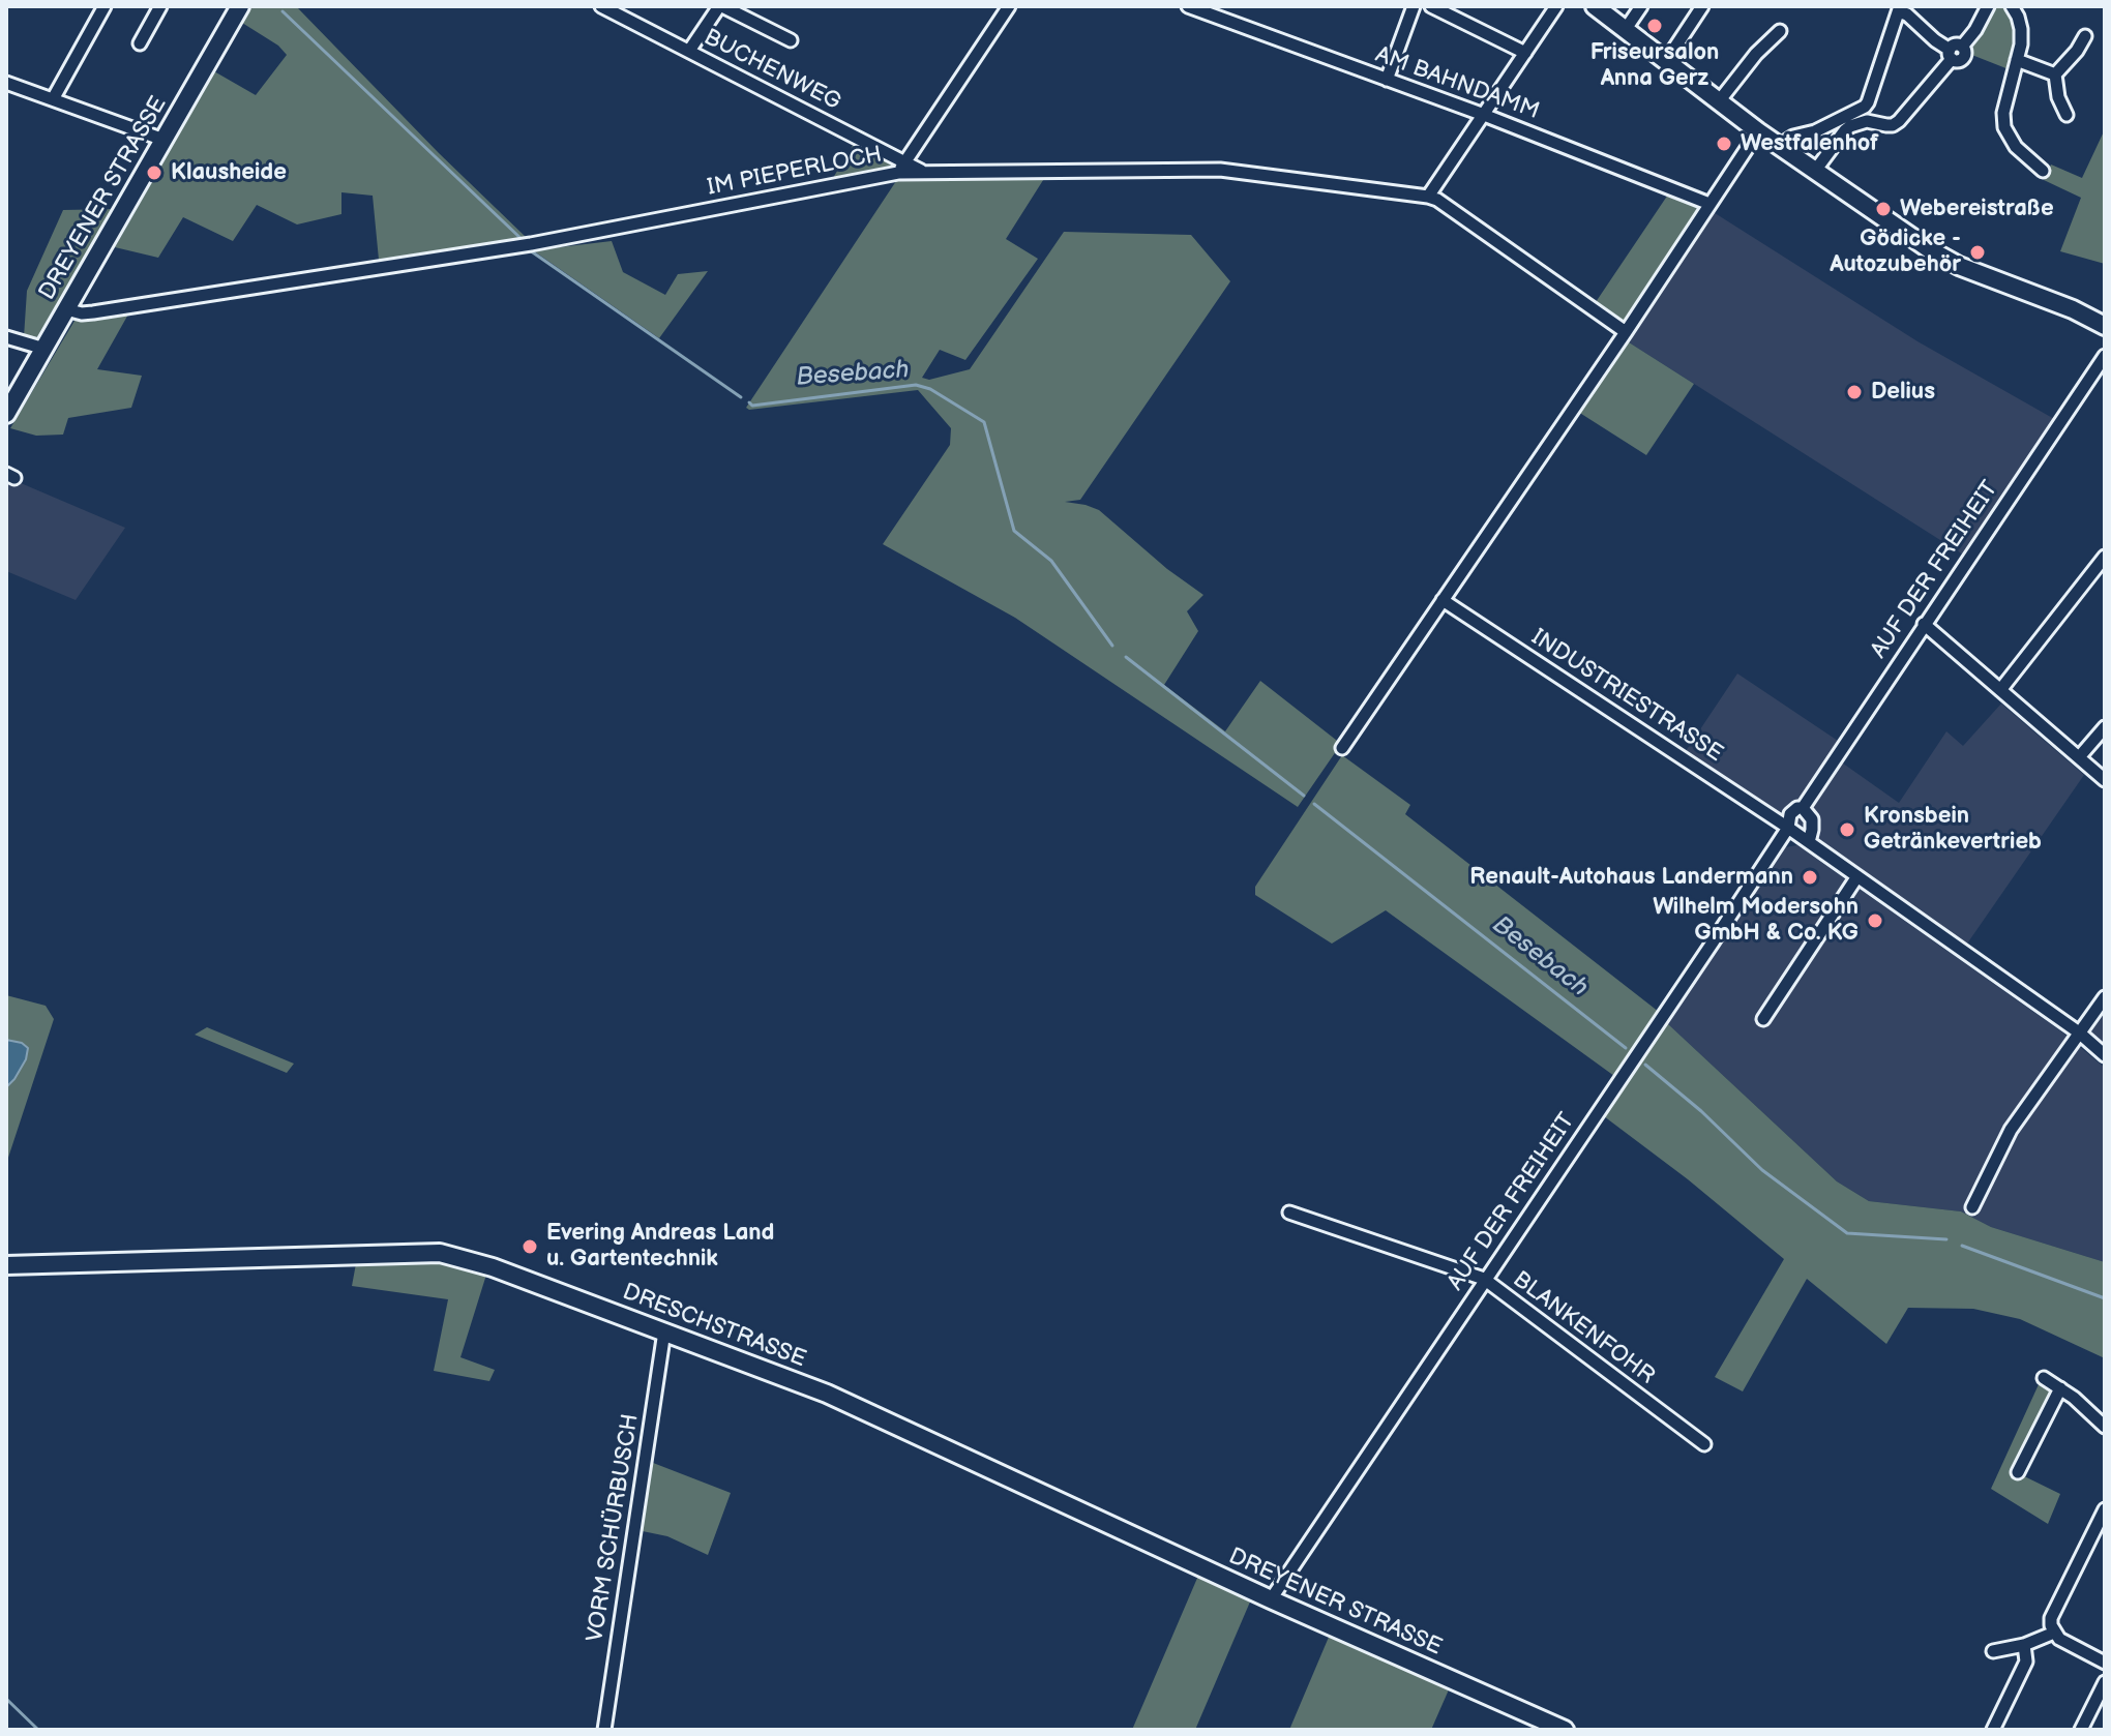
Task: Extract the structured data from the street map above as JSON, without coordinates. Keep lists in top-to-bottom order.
{
  "streets": {
    "street": [
      "BUCHENWEG",
      "AM BAHNDAMM",
      "IM PIEPERLOCH",
      "DREYENER STRASSE",
      "AUF DER FREIHEIT",
      "INDUSTRIESTRASSE",
      "DRESCHSTRASSE",
      "BLANKENFOHR",
      "VORM SCHÜRBUSCH"
    ]
  },
  "crossings": [
    ["BUCHENWEG", "IM PIEPERLOCH"],
    ["IM PIEPERLOCH", "DREYENER STRASSE"],
    ["DREYENER STRASSE", "AUF DER FREIHEIT"],
    ["DREYENER STRASSE", "DRESCHSTRASSE"],
    ["AUF DER FREIHEIT", "INDUSTRIESTRASSE"],
    ["AUF DER FREIHEIT", "BLANKENFOHR"],
    ["DRESCHSTRASSE", "VORM SCHÜRBUSCH"]
  ],
  "water": ["Besebach"],
  "places": [
    "Friseursalon Anna Gerz",
    "Westfalenhof",
    "Klausheide",
    "Webereistraße",
    "Gödicke - Autozubehör",
    "Delius",
    "Kronsbein Getränkevertrieb",
    "Renault-Autohaus Landermann",
    "Wilhelm Modersohn GmbH & Co. KG",
    "Evering Andreas Land u. Gartentechnik"
  ]
}
